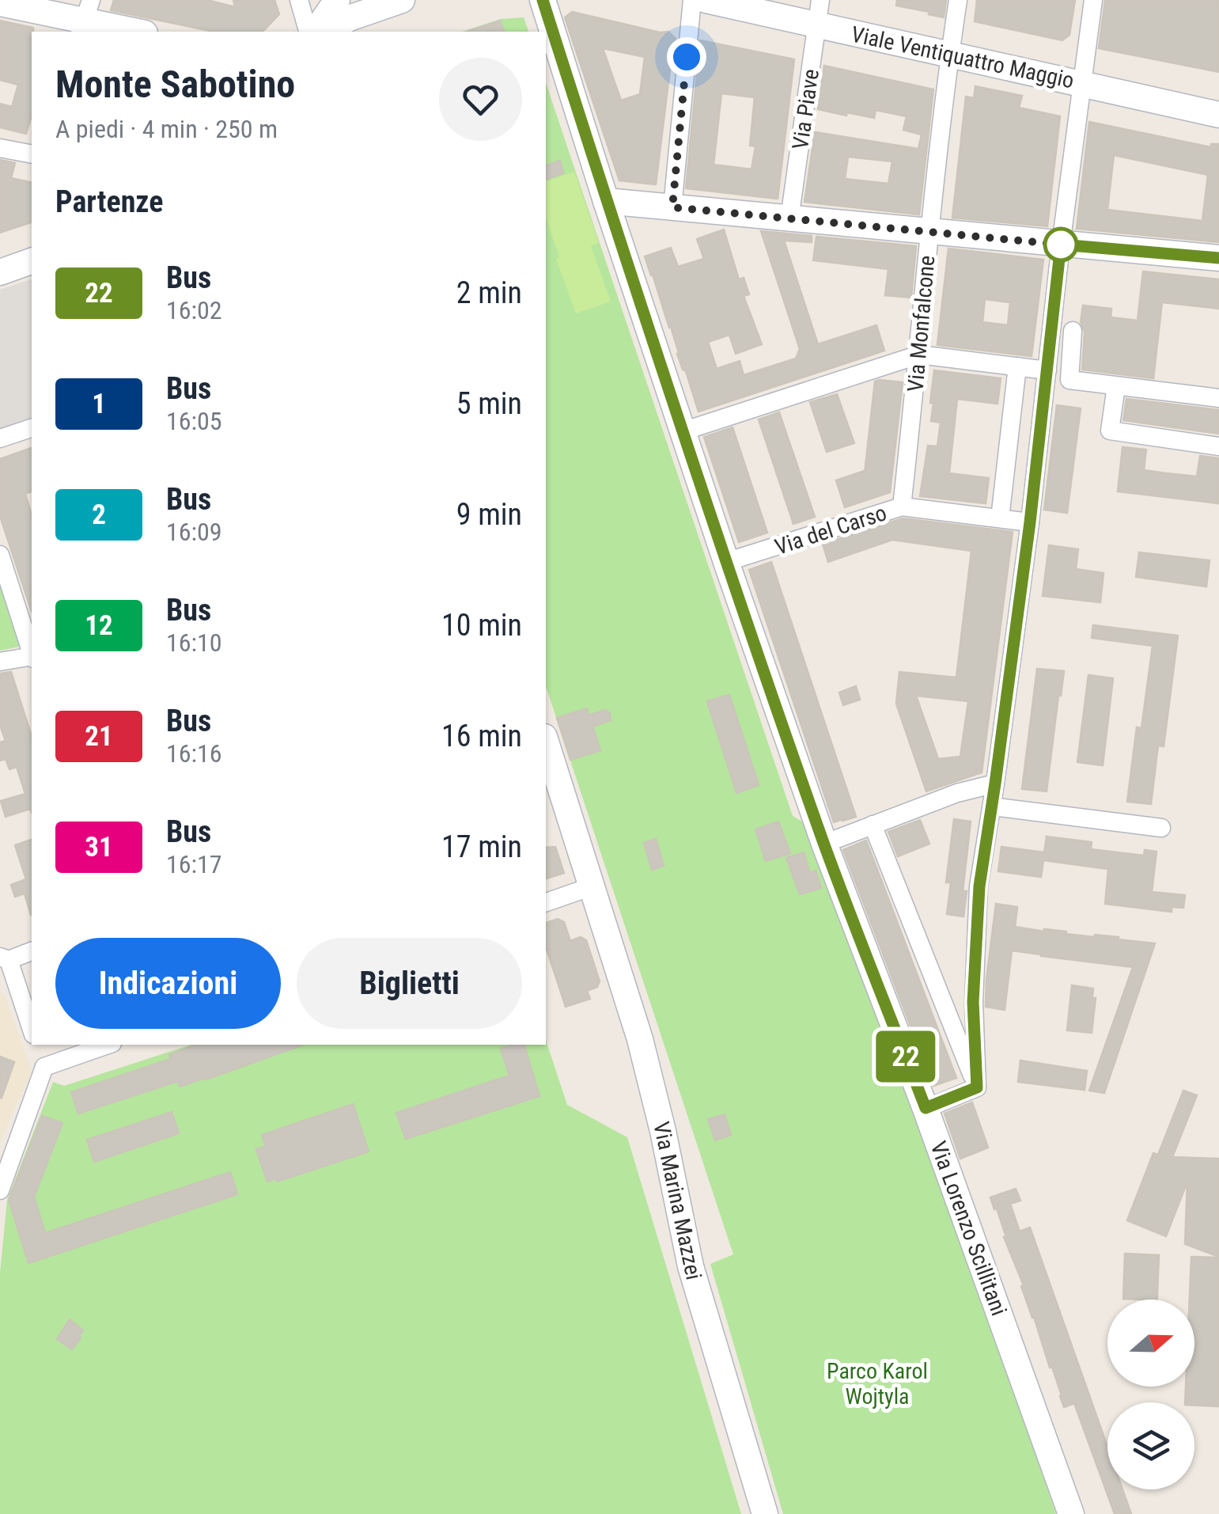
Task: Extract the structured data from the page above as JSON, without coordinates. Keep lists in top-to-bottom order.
{
  "streets": {
    "street": [
      "Viale Ventiquattro Maggio",
      "Via Piave",
      "Via Monfalcone",
      "Via del Carso",
      "Via Marina Mazzei",
      "Via Lorenzo Scillitani"
    ]
  },
  "crossings": [
    ["Viale Ventiquattro Maggio", "Via Piave"],
    ["Viale Ventiquattro Maggio", "Via Monfalcone"],
    ["Via Monfalcone", "Via del Carso"],
    ["Via del Carso", "Via Lorenzo Scillitani"]
  ],
  "parks": ["Parco Karol Wojtyla"],
  "lines": ["bus line 22"],
  "north": "right",
  "page": {
    "on_map": "22",
    "heading": [
      ["Monte Sabotino", "A piedi · 4 min · 250 m"],
      "Partenze"
    ],
    "list": [
      {
        "mark": "22",
        "name": "Bus",
        "note": "16:02",
        "value": "2 min"
      },
      {
        "mark": "1",
        "name": "Bus",
        "note": "16:05",
        "value": "5 min"
      },
      {
        "mark": "2",
        "name": "Bus",
        "note": "16:09",
        "value": "9 min"
      },
      {
        "mark": "12",
        "name": "Bus",
        "note": "16:10",
        "value": "10 min"
      },
      {
        "mark": "21",
        "name": "Bus",
        "note": "16:16",
        "value": "16 min"
      },
      {
        "mark": "31",
        "name": "Bus",
        "note": "16:17",
        "value": "17 min"
      }
    ],
    "buttons": ["Indicazioni", "Biglietti"]
  }
}
